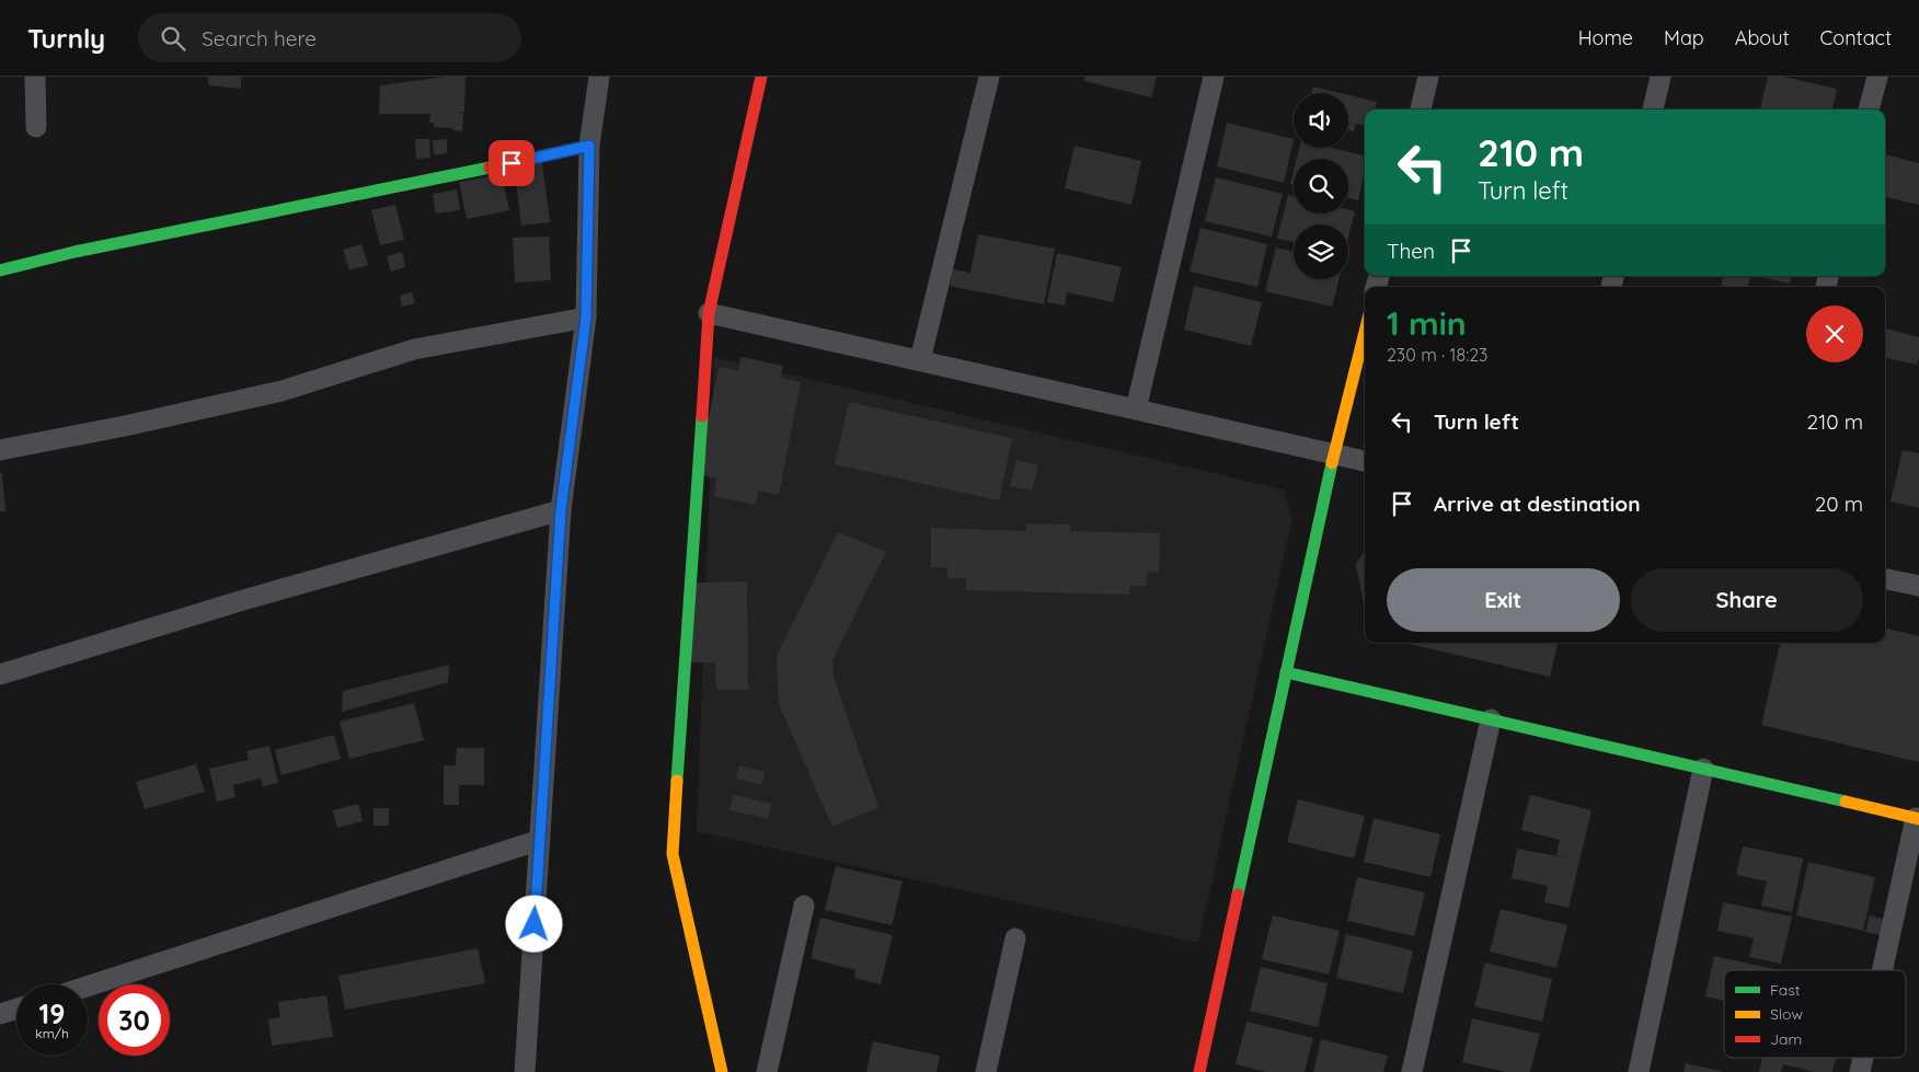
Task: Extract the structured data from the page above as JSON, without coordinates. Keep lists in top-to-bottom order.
{
  "legend": ["Fast", "Slow", "Jam"],
  "page": {
    "header": "Turnly",
    "search": "Search here",
    "nav": [
      "Home",
      "Map",
      "About",
      "Contact"
    ],
    "turn": ["210 m", "Turn left"],
    "then": "Then",
    "heading": ["1 min", "230 m · 18:23"],
    "list": [
      {
        "name": "Turn left",
        "value": "210 m"
      },
      {
        "name": "Arrive at destination",
        "value": "20 m"
      }
    ],
    "buttons": ["Exit", "Share"],
    "speed": "19 km/h",
    "limit": "30"
  }
}
